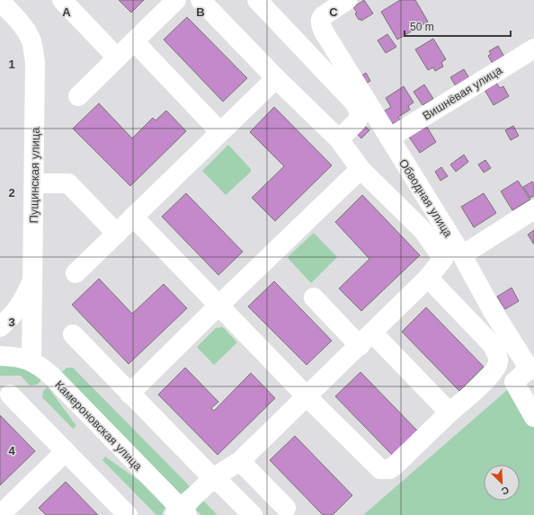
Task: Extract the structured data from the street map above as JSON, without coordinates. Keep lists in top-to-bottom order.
{
  "streets": {
    "street": [
      "Вишнёвая улица",
      "Пущинская улица",
      "Обводная улица",
      "Камероновская улица"
    ]
  },
  "crossings": [
    ["Вишнёвая улица", "Обводная улица"],
    ["Пущинская улица", "Камероновская улица"]
  ],
  "scale_bar": "50 m",
  "north": "bottom right",
  "grid": {
    "columns": ["A", "B", "C"],
    "rows": [
      "1",
      "2",
      "3",
      "4"
    ]
  }
}
